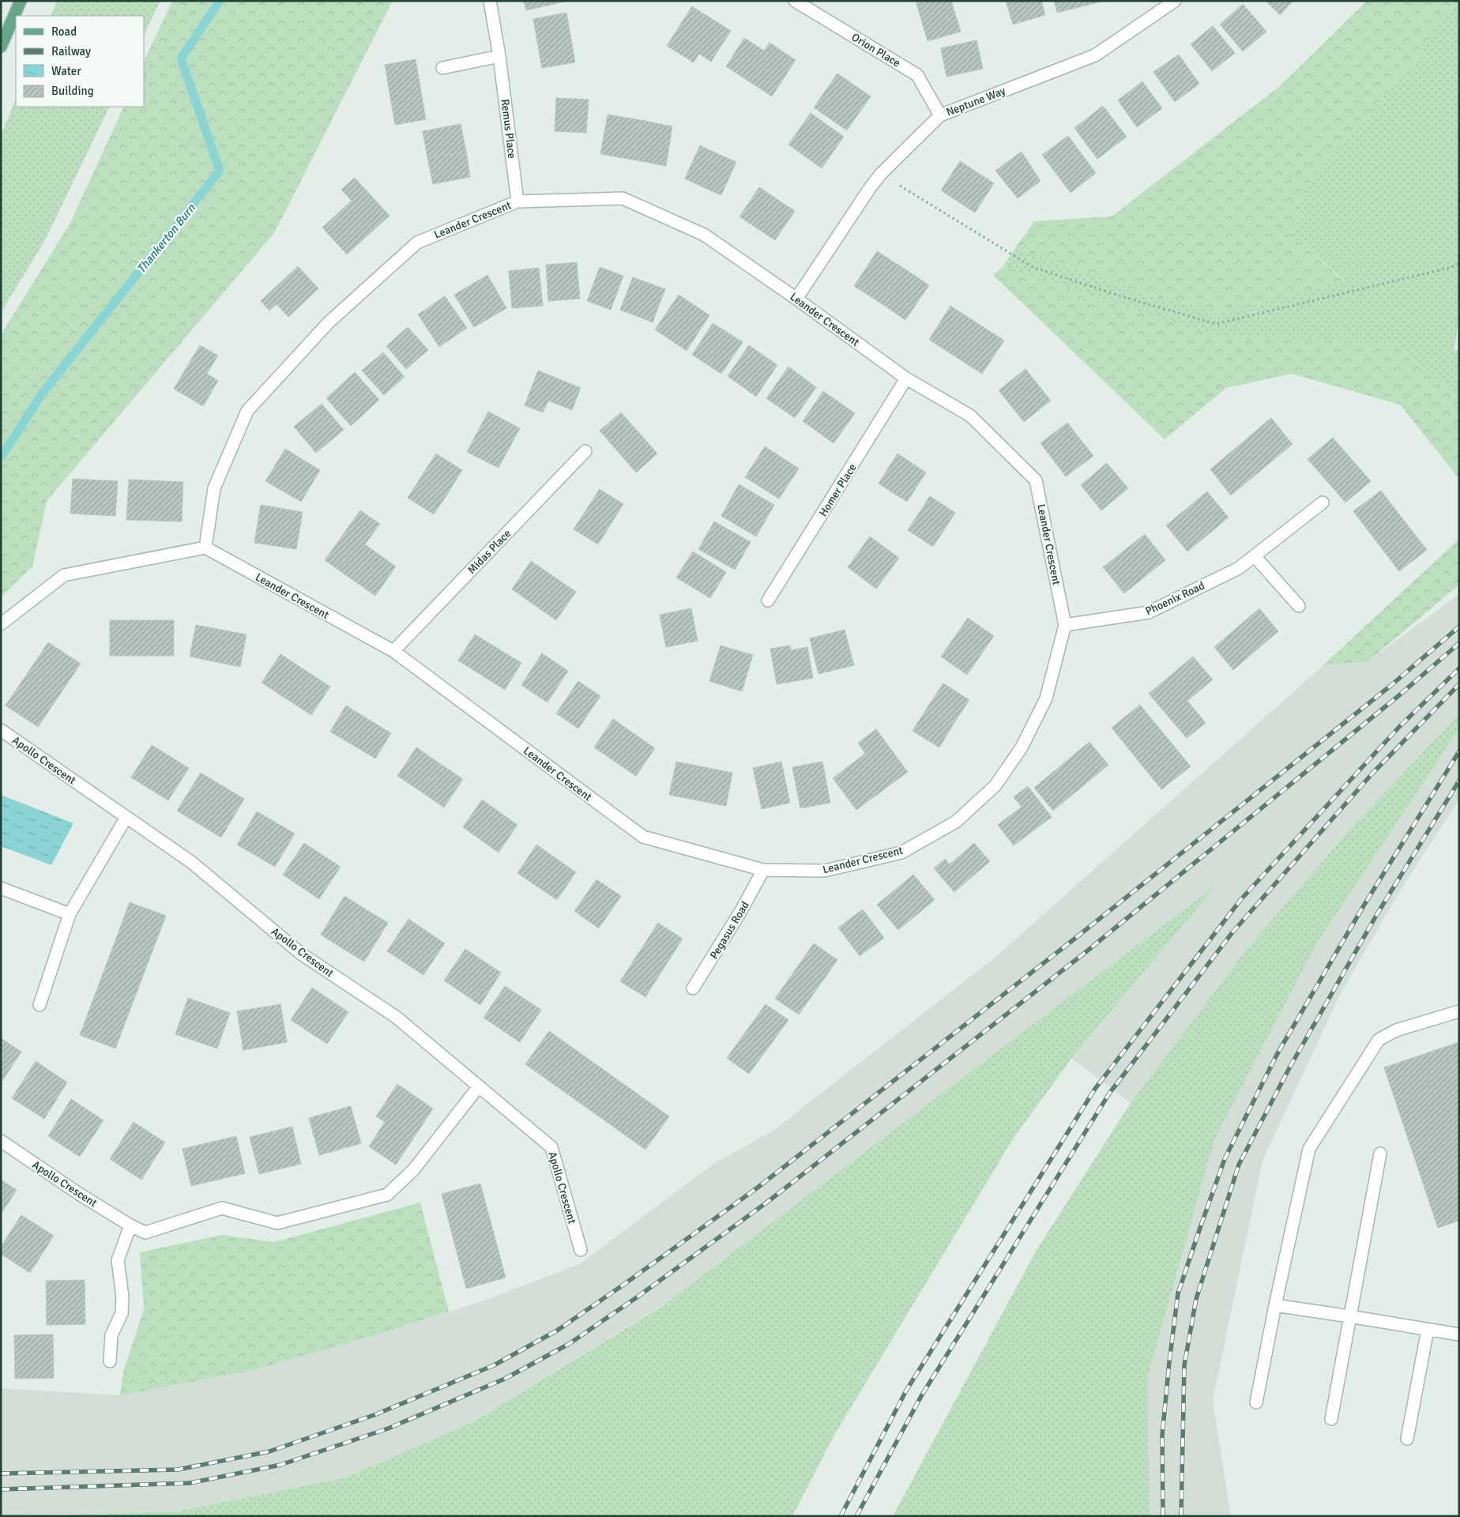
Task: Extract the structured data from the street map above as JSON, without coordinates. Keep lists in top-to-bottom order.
{
  "streets": {
    "street": [
      "Orion Place",
      "Neptune Way",
      "Remus Place",
      "Leander Crescent",
      "Homer Place",
      "Midas Place",
      "Phoenix Road",
      "Apollo Crescent",
      "Pegasus Road"
    ]
  },
  "crossings": [
    ["Orion Place", "Neptune Way"],
    ["Neptune Way", "Leander Crescent"],
    ["Remus Place", "Leander Crescent"],
    ["Leander Crescent", "Homer Place"],
    ["Leander Crescent", "Midas Place"],
    ["Leander Crescent", "Phoenix Road"],
    ["Leander Crescent", "Pegasus Road"]
  ],
  "water": ["Thankerton Burn"],
  "legend": [
    "Road",
    "Railway",
    "Water",
    "Building"
  ]
}
